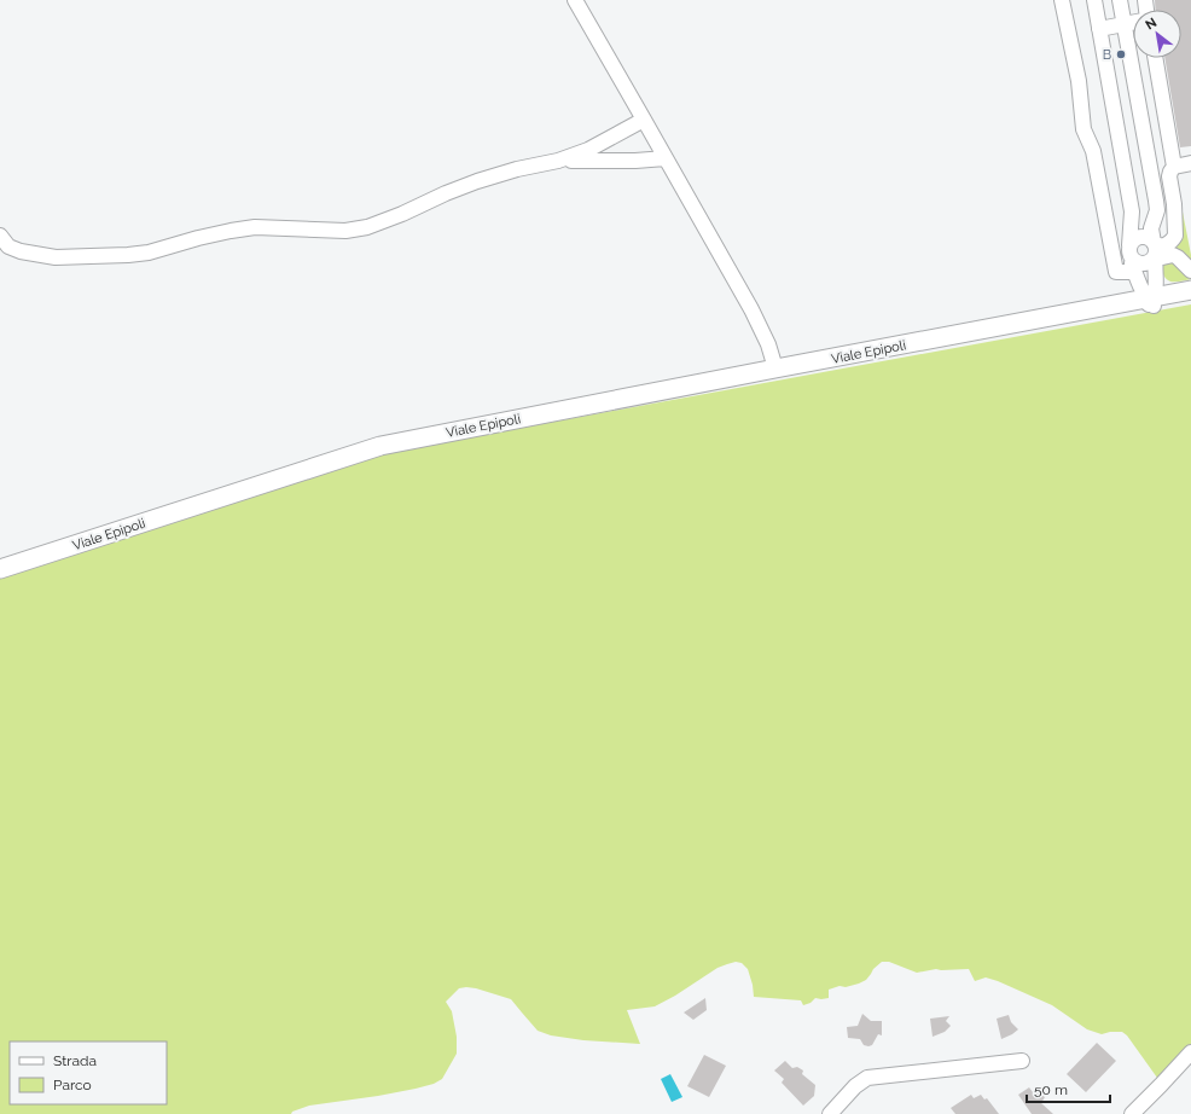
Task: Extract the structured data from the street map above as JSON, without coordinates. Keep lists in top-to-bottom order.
{
  "streets": {
    "main road": ["Viale Epipoli"]
  },
  "places": ["B"],
  "legend": ["Strada", "Parco"],
  "scale_bar": "50 m",
  "north": "top left"
}
